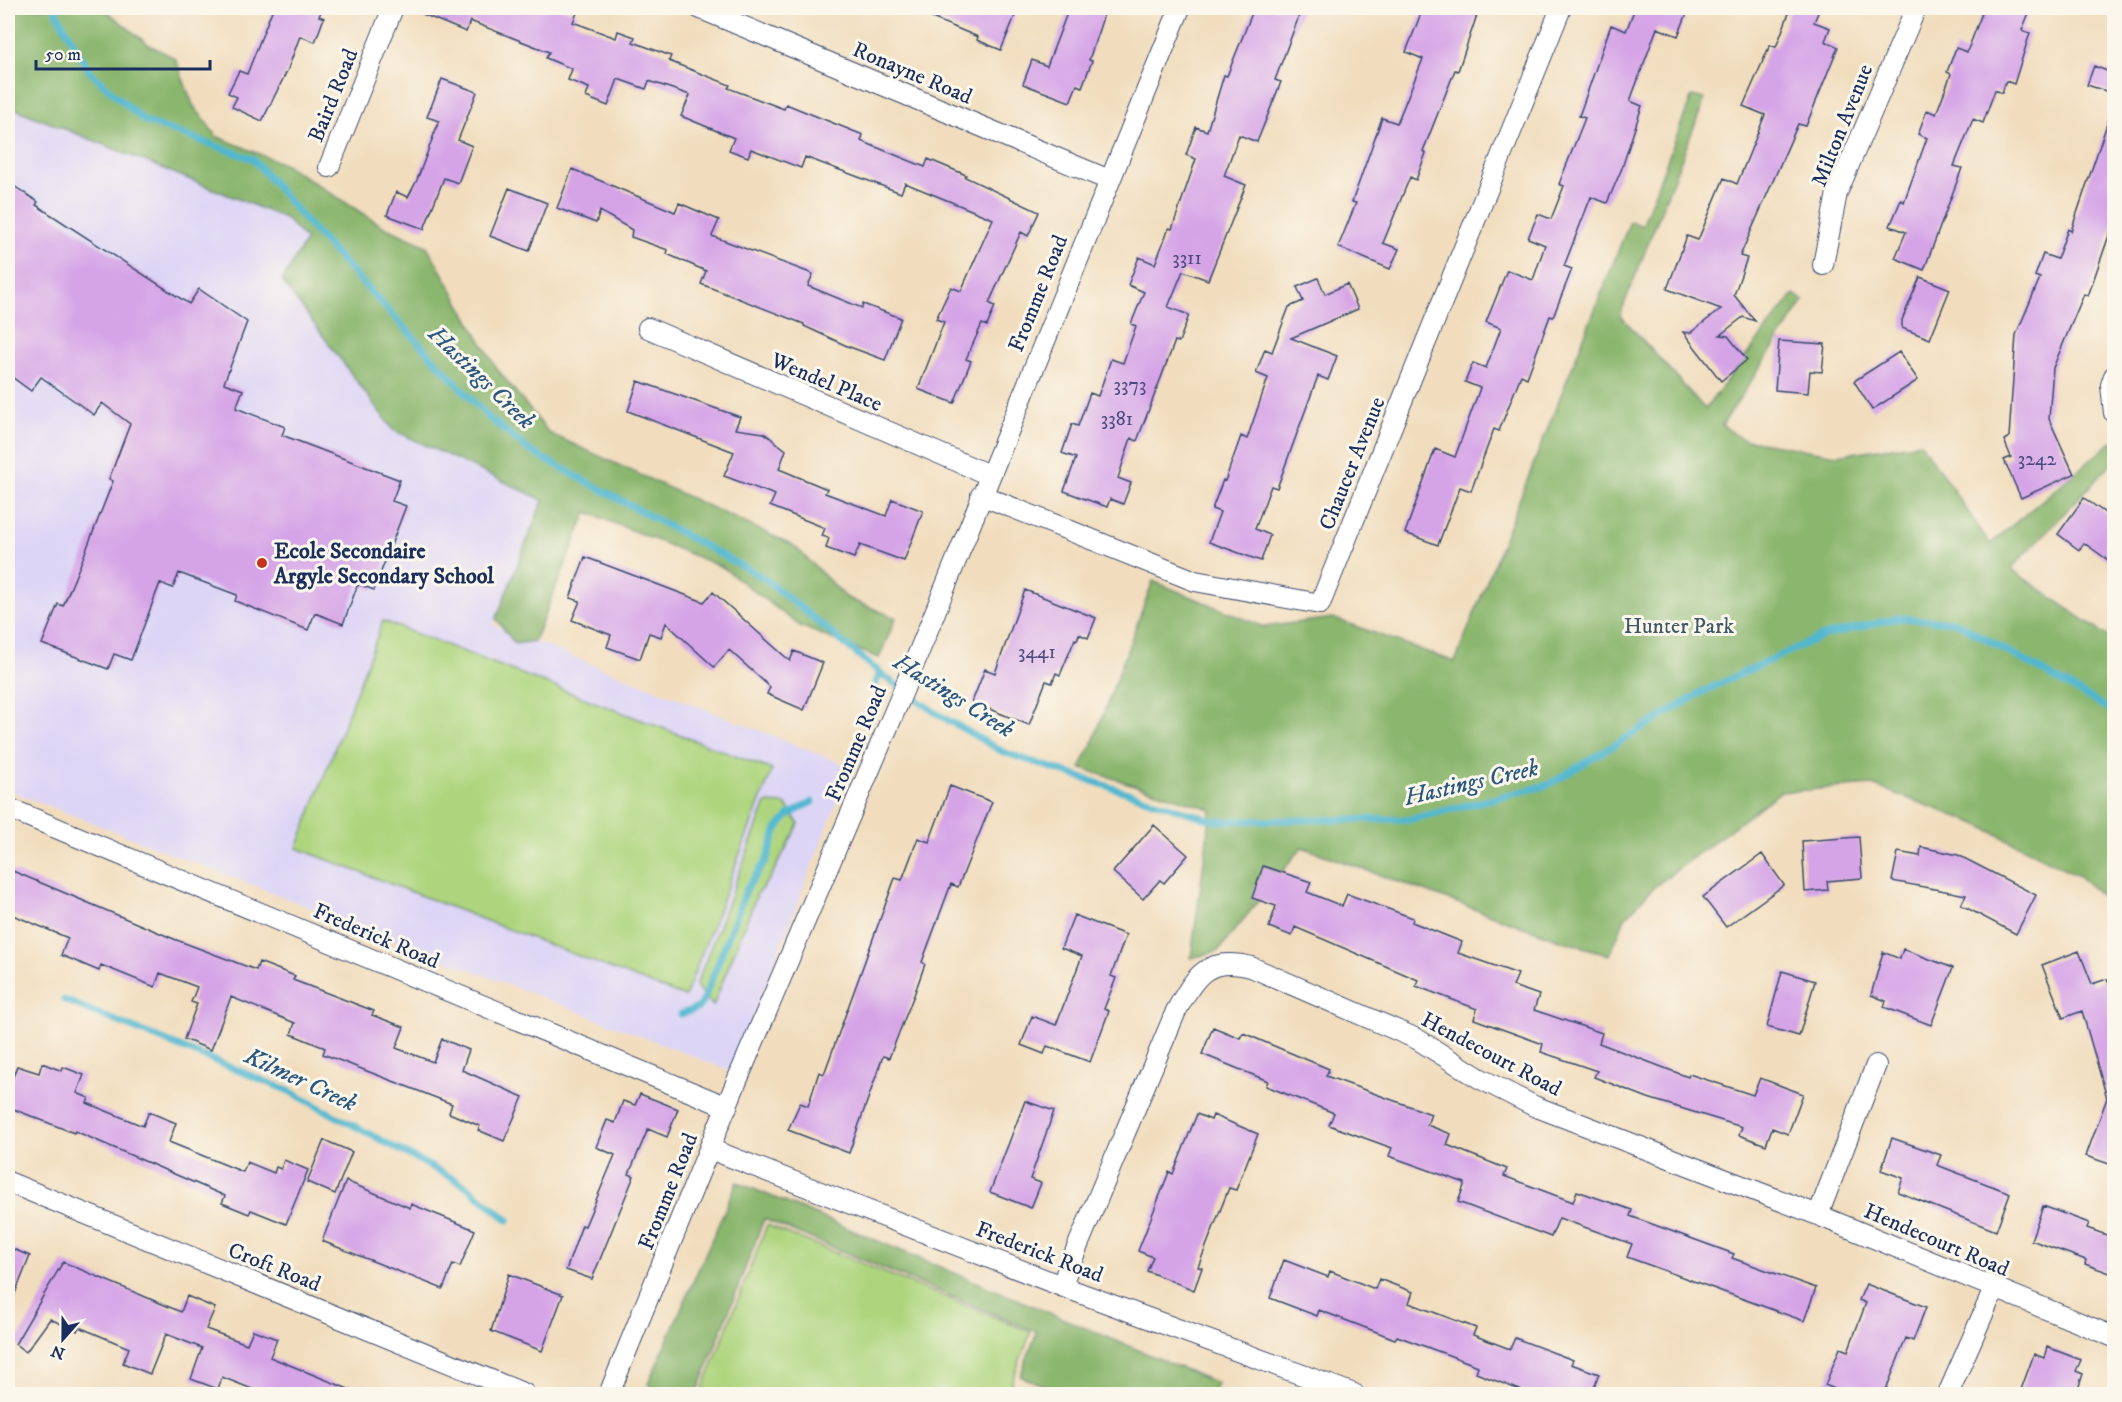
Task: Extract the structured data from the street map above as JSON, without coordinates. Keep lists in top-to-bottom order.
{
  "streets": {
    "street": [
      "Ronayne Road",
      "Baird Road",
      "Milton Avenue",
      "Fromme Road",
      "Wendel Place",
      "Chaucer Avenue",
      "Frederick Road",
      "Hendecourt Road",
      "Croft Road"
    ]
  },
  "crossings": [
    ["Ronayne Road", "Fromme Road"],
    ["Fromme Road", "Wendel Place"],
    ["Fromme Road", "Chaucer Avenue"],
    ["Fromme Road", "Frederick Road"],
    ["Frederick Road", "Hendecourt Road"]
  ],
  "water": ["Hastings Creek", "Kilmer Creek"],
  "parks": ["Hunter Park"],
  "places": ["Ecole Secondaire Argyle Secondary School"],
  "house_numbers": [
    "3311",
    "3373",
    "3381",
    "3242",
    "3441"
  ],
  "scale_bar": "50 m",
  "north": "bottom"
}
